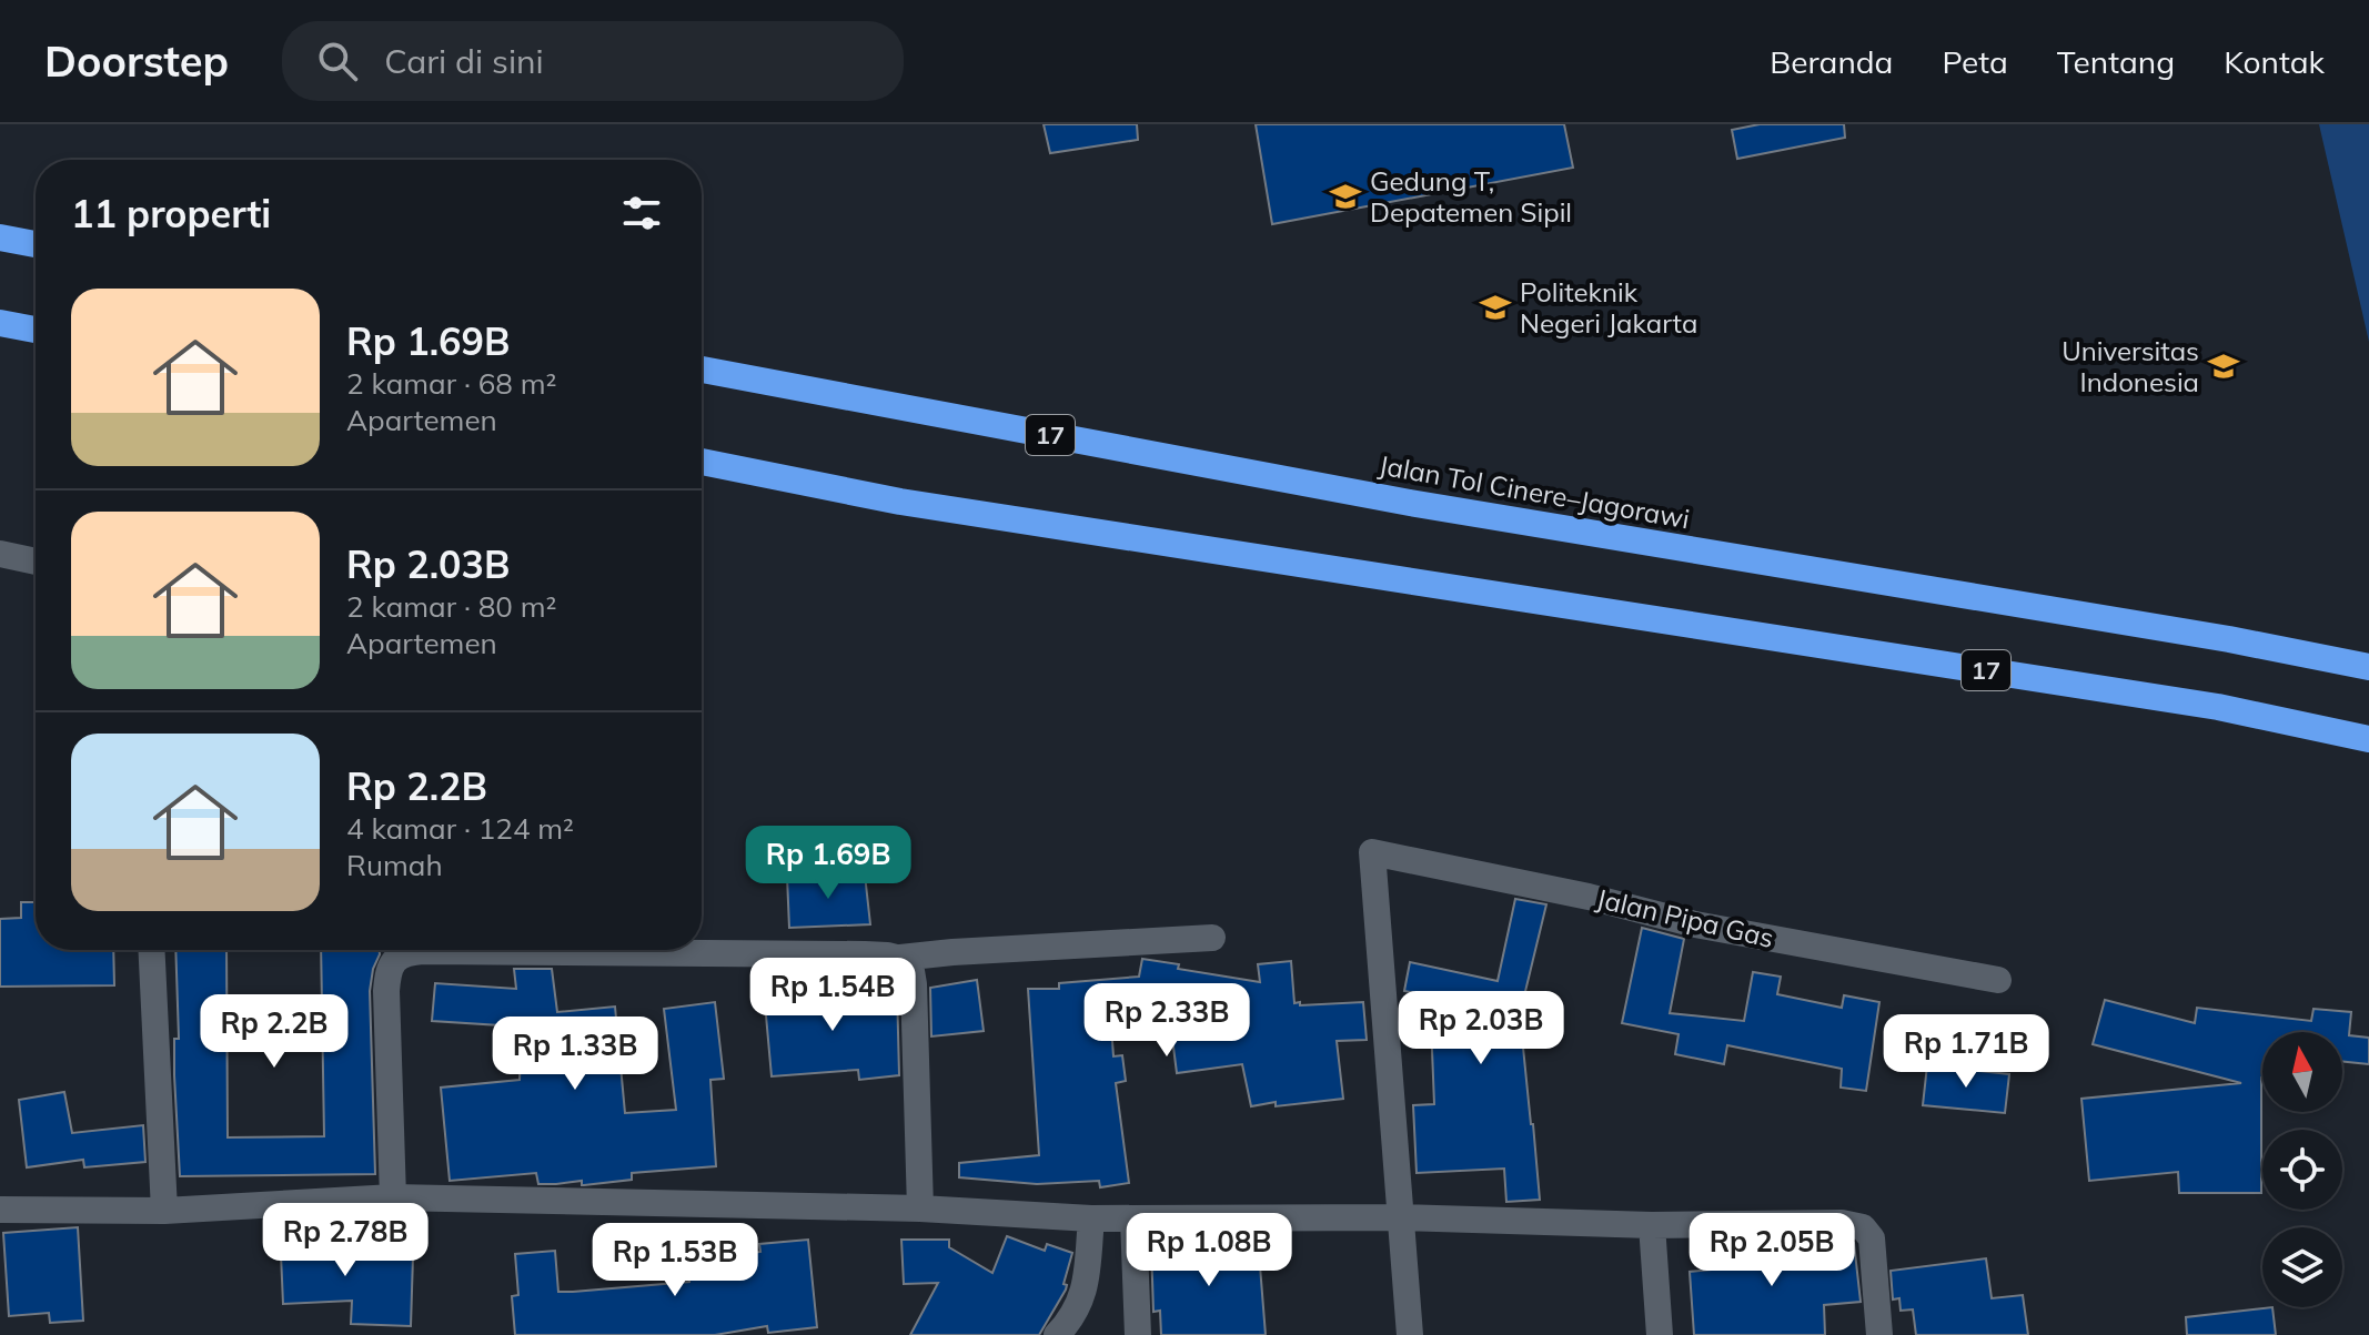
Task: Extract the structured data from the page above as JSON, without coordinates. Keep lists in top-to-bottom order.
{
  "streets": {
    "highway": ["17", "Jalan Tol Cinere–Jagorawi"],
    "street": ["Jalan Pipa Gas"]
  },
  "places": {
    "school or university": ["Gedung T, Depatemen Sipil", "Politeknik Negeri Jakarta", "Universitas Indonesia"]
  },
  "north": "top",
  "page": {
    "header": "Doorstep",
    "search": "Cari di sini",
    "nav": [
      "Beranda",
      "Peta",
      "Tentang",
      "Kontak"
    ],
    "heading": "11 properti",
    "list": [
      {
        "name": "Rp 1.69B",
        "note": "2 kamar · 68 m² · Apartemen"
      },
      {
        "name": "Rp 2.03B",
        "note": "2 kamar · 80 m² · Apartemen"
      },
      {
        "name": "Rp 2.2B",
        "note": "4 kamar · 124 m² · Rumah"
      }
    ],
    "price": [
      "Rp 1.69B",
      "Rp 1.54B",
      "Rp 2.33B",
      "Rp 2.03B",
      "Rp 2.2B",
      "Rp 1.71B",
      "Rp 1.33B",
      "Rp 2.78B",
      "Rp 1.08B",
      "Rp 2.05B",
      "Rp 1.53B"
    ]
  }
}
